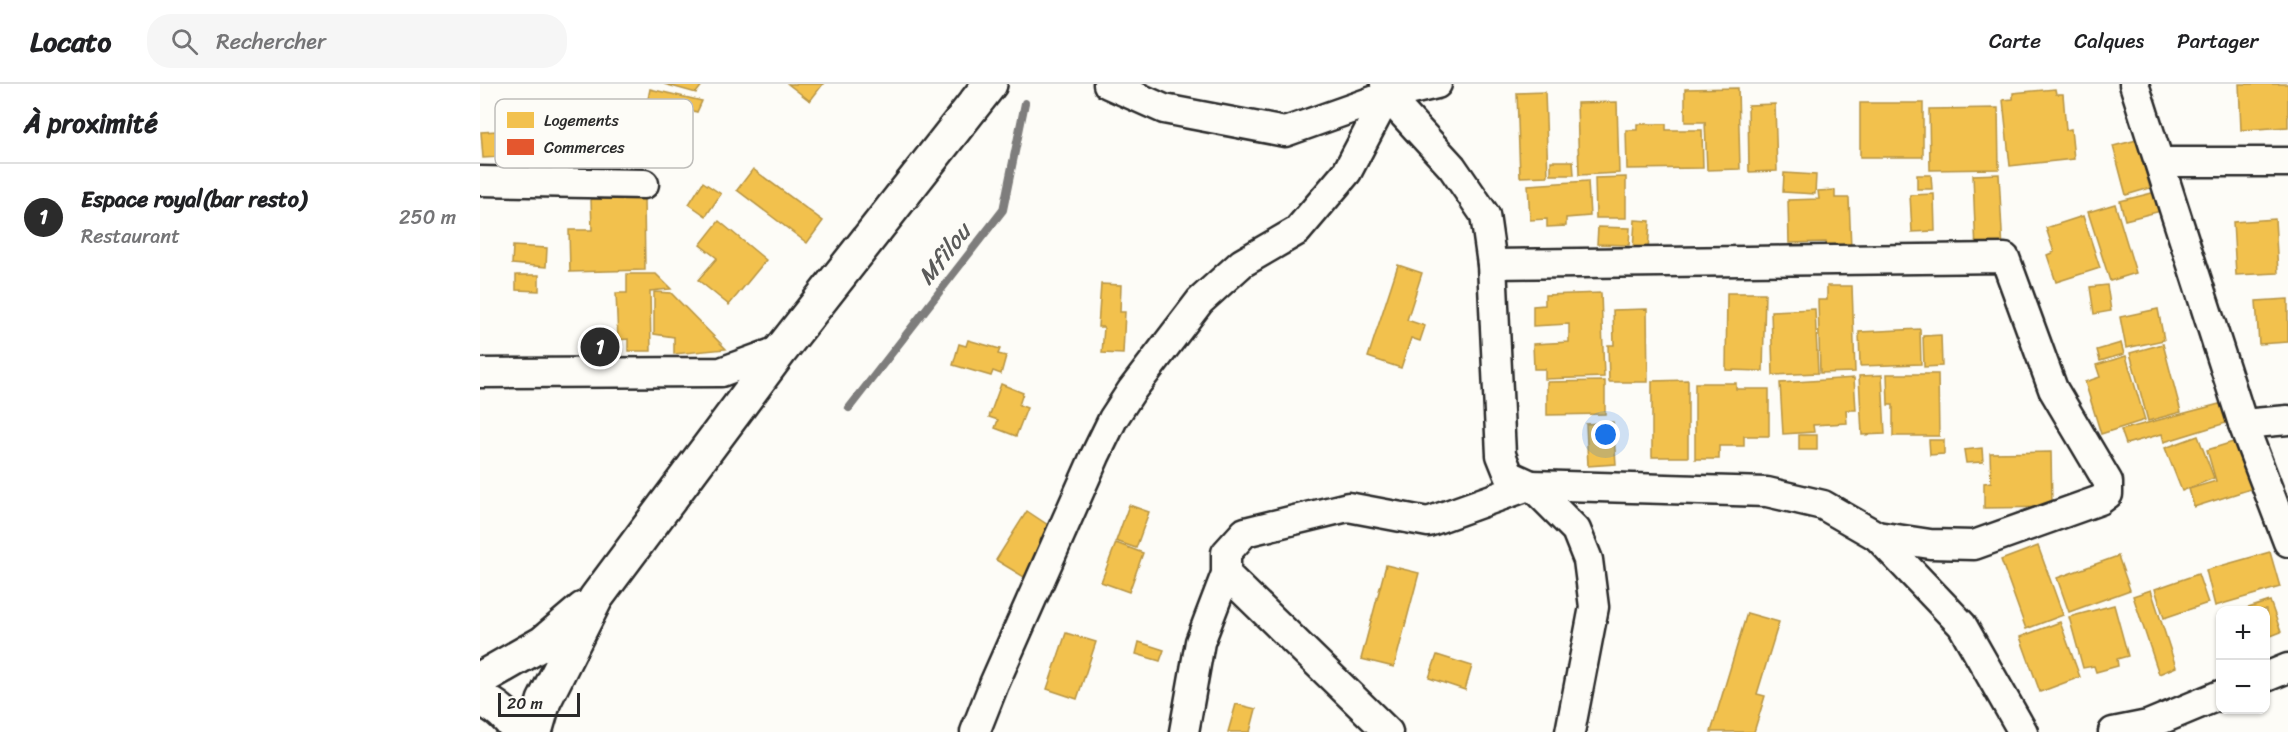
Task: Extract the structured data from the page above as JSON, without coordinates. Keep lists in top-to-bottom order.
{
  "water": ["Mfilou"],
  "legend": ["Logements", "Commerces"],
  "scale_bar": "20 m",
  "page": {
    "header": "Locato",
    "search": "Rechercher",
    "nav": ["Carte", "Calques", "Partager"],
    "heading": "À proximité",
    "list": [
      {
        "mark": "1",
        "name": "Espace royal(bar resto)",
        "note": "Restaurant",
        "value": "250 m"
      }
    ],
    "pins": "1",
    "map_buttons": ["+", "−"],
    "scale": "20 m"
  }
}
